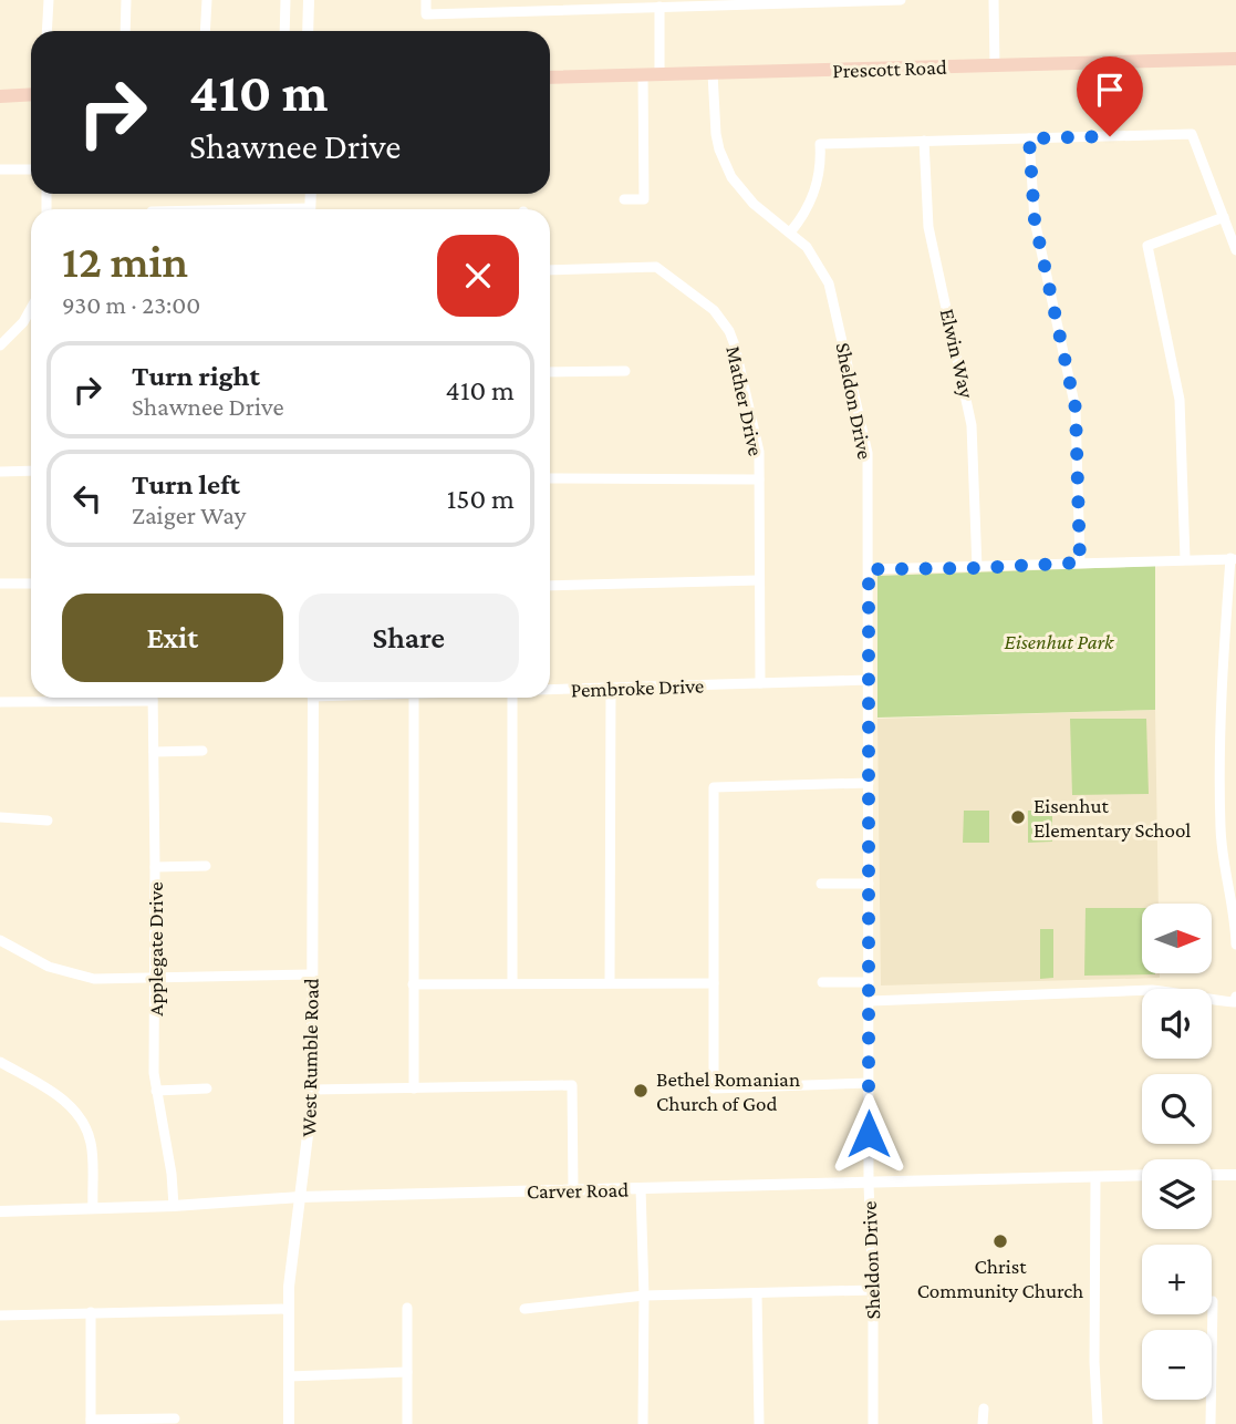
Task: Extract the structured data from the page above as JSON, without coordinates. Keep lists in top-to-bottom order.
{
  "streets": {
    "main road": ["Prescott Road"],
    "street": [
      "Elwin Way",
      "Mather Drive",
      "Sheldon Drive",
      "Pembroke Drive",
      "Applegate Drive",
      "West Rumble Road",
      "Carver Road"
    ]
  },
  "crossings": [
    ["Prescott Road", "Sheldon Drive"],
    ["Mather Drive", "Pembroke Drive"],
    ["Sheldon Drive", "Pembroke Drive"],
    ["Sheldon Drive", "Carver Road"],
    ["Applegate Drive", "Carver Road"],
    ["West Rumble Road", "Carver Road"]
  ],
  "parks": ["Eisenhut Park"],
  "places": ["Eisenhut Elementary School", "Bethel Romanian Church of God", "Christ Community Church"],
  "north": "right",
  "page": {
    "turn": ["410 m", "Shawnee Drive"],
    "heading": ["12 min", "930 m · 23:00"],
    "list": [
      {
        "name": "Turn right",
        "note": "Shawnee Drive",
        "value": "410 m"
      },
      {
        "name": "Turn left",
        "note": "Zaiger Way",
        "value": "150 m"
      }
    ],
    "buttons": ["Exit", "Share"],
    "map_buttons": ["+", "−"]
  }
}
